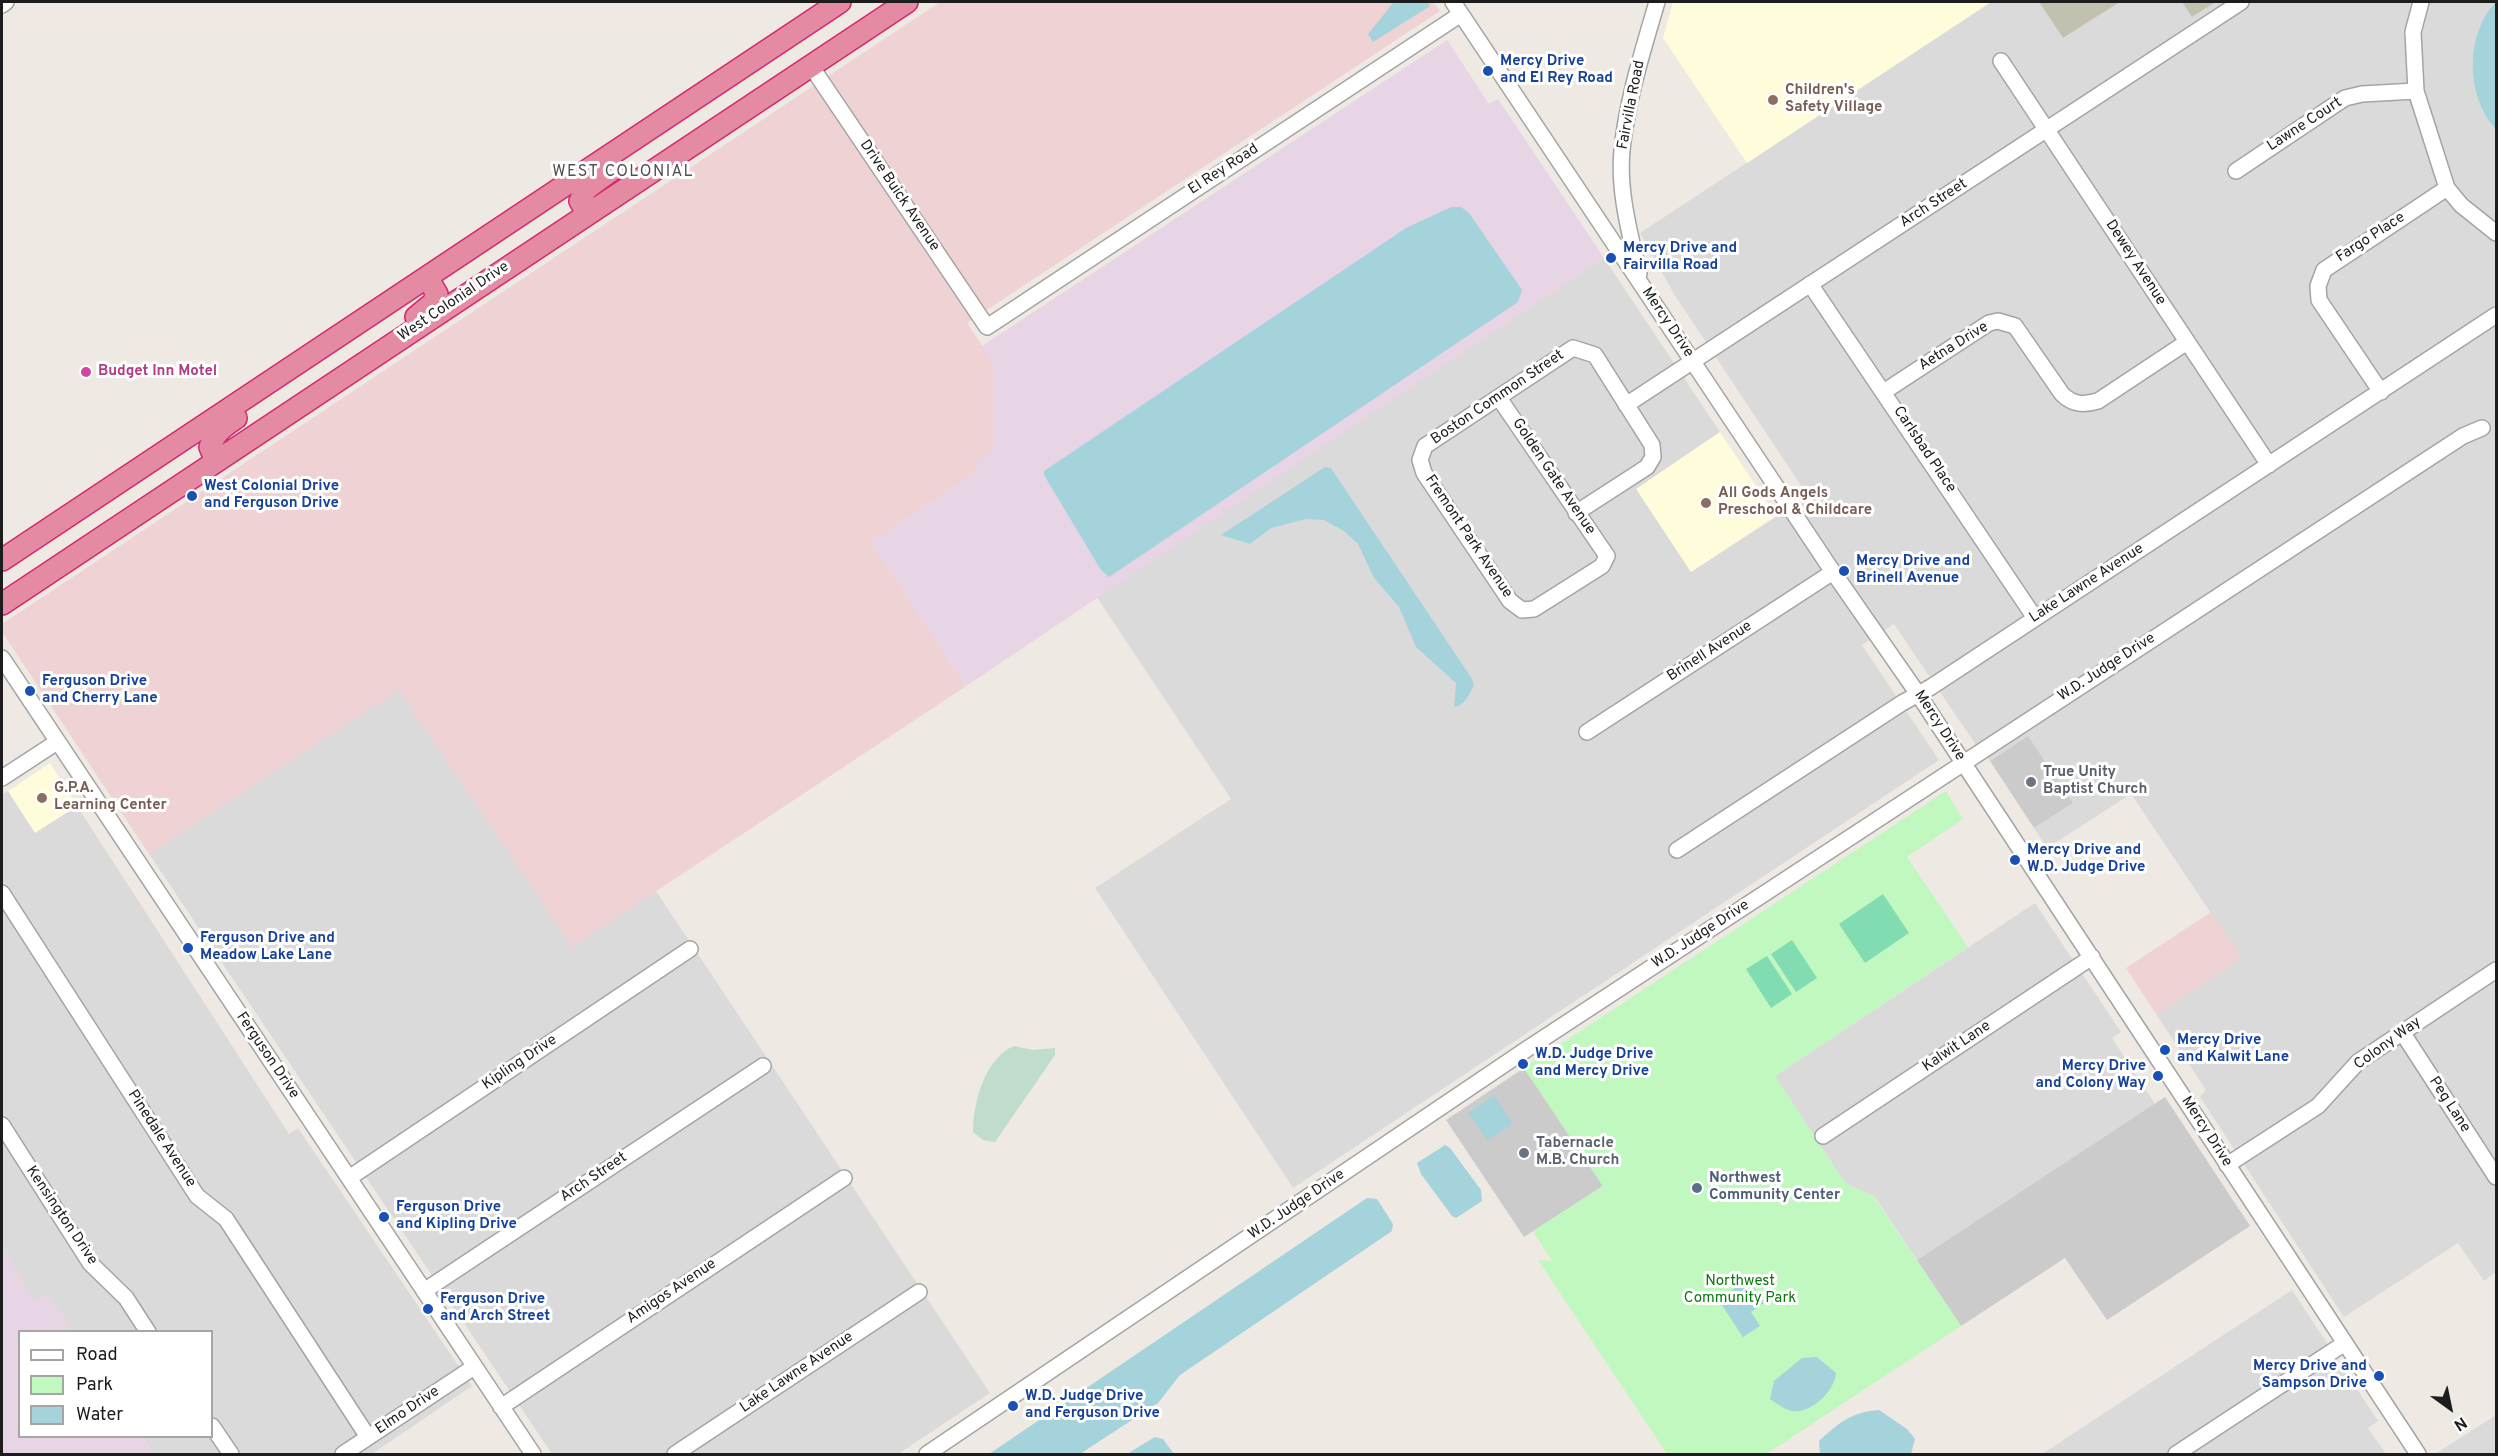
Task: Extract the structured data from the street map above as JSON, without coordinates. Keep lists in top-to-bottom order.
{
  "streets": {
    "highway": ["West Colonial Drive"],
    "street": [
      "Fairvilla Road",
      "Lawne Court",
      "El Rey Road",
      "Drive Buick Avenue",
      "Arch Street",
      "Fargo Place",
      "Dewey Avenue",
      "Mercy Drive",
      "Aetna Drive",
      "Boston Common Street",
      "Carlsbad Place",
      "Golden Gate Avenue",
      "Fremont Park Avenue",
      "Lake Lawne Avenue",
      "Brinell Avenue",
      "W.D. Judge Drive",
      "Colony Way",
      "Kalwit Lane",
      "Ferguson Drive",
      "Kipling Drive",
      "Peg Lane",
      "Pinedale Avenue",
      "Kensington Drive",
      "Amigos Avenue",
      "Elmo Drive"
    ]
  },
  "crossings": [
    ["Fairvilla Road", "Mercy Drive"],
    ["El Rey Road", "Drive Buick Avenue"],
    ["El Rey Road", "Mercy Drive"],
    ["Drive Buick Avenue", "West Colonial Drive"],
    ["Arch Street", "Dewey Avenue"],
    ["Arch Street", "Mercy Drive"],
    ["Arch Street", "Boston Common Street"],
    ["Arch Street", "Carlsbad Place"],
    ["Arch Street", "Ferguson Drive"],
    ["Fargo Place", "Lake Lawne Avenue"],
    ["Dewey Avenue", "Aetna Drive"],
    ["Dewey Avenue", "Lake Lawne Avenue"],
    ["Mercy Drive", "Lake Lawne Avenue"],
    ["Mercy Drive", "Brinell Avenue"],
    ["Mercy Drive", "W.D. Judge Drive"],
    ["Mercy Drive", "Colony Way"],
    ["Mercy Drive", "Kalwit Lane"],
    ["Aetna Drive", "Carlsbad Place"],
    ["Boston Common Street", "Golden Gate Avenue"],
    ["Boston Common Street", "Fremont Park Avenue"],
    ["Carlsbad Place", "Lake Lawne Avenue"],
    ["Golden Gate Avenue", "Fremont Park Avenue"],
    ["Colony Way", "Peg Lane"],
    ["Ferguson Drive", "Kipling Drive"],
    ["Ferguson Drive", "Amigos Avenue"],
    ["Ferguson Drive", "Elmo Drive"],
    ["Pinedale Avenue", "Elmo Drive"]
  ],
  "districts": ["WEST COLONIAL"],
  "parks": ["Northwest Community Park"],
  "places": [
    "Mercy Drive and El Rey Road",
    "Children's Safety Village",
    "Mercy Drive and Fairvilla Road",
    "Budget Inn Motel",
    "West Colonial Drive and Ferguson Drive",
    "All Gods Angels Preschool & Childcare",
    "Mercy Drive and Brinell Avenue",
    "Ferguson Drive and Cherry Lane",
    "True Unity Baptist Church",
    "G.P.A. Learning Center",
    "Mercy Drive and W.D. Judge Drive",
    "Ferguson Drive and Meadow Lake Lane",
    "Mercy Drive and Kalwit Lane",
    "W.D. Judge Drive and Mercy Drive",
    "Mercy Drive and Colony Way",
    "Tabernacle M.B. Church",
    "Northwest Community Center",
    "Ferguson Drive and Kipling Drive",
    "Ferguson Drive and Arch Street",
    "Mercy Drive and Sampson Drive",
    "W.D. Judge Drive and Ferguson Drive"
  ],
  "legend": ["Road", "Park", "Water"],
  "north": "bottom right"
}
